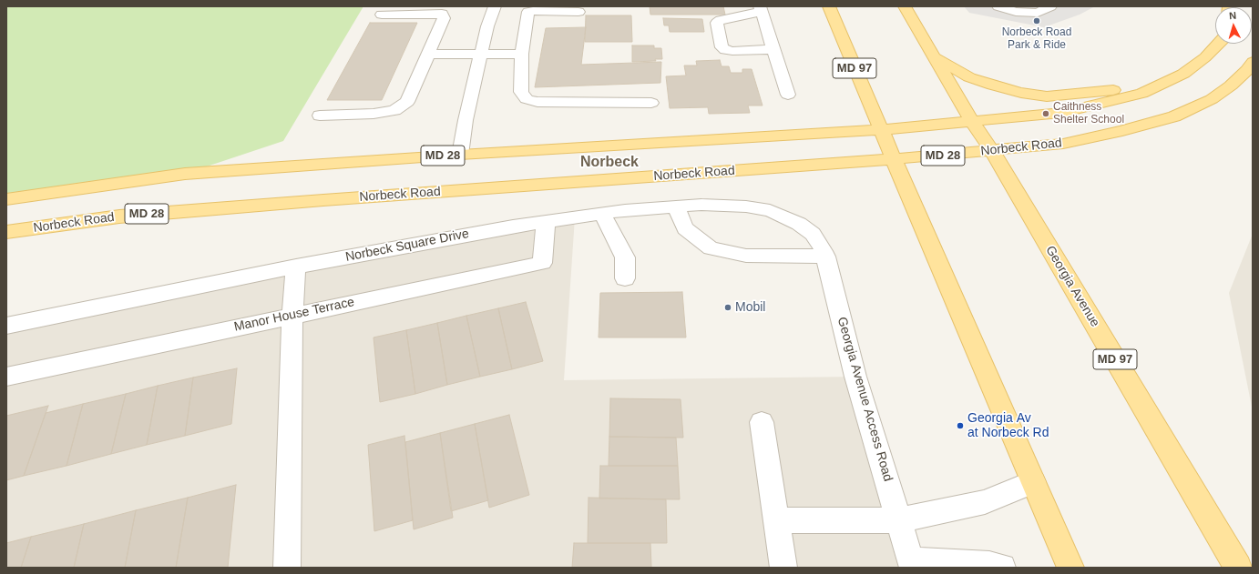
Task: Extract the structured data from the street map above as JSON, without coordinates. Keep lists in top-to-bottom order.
{
  "streets": {
    "main road": [
      "MD 97",
      "Norbeck Road",
      "MD 28",
      "Georgia Avenue"
    ],
    "street": ["Norbeck Square Drive", "Manor House Terrace", "Georgia Avenue Access Road"]
  },
  "crossings": [
    ["MD 97", "Norbeck Road"],
    ["MD 97", "MD 28"],
    ["Norbeck Road", "Georgia Avenue"],
    ["MD 28", "Georgia Avenue"],
    ["Norbeck Square Drive", "Manor House Terrace"],
    ["Norbeck Square Drive", "Georgia Avenue Access Road"]
  ],
  "districts": ["Norbeck"],
  "places": [
    "Norbeck Road Park & Ride",
    "Caithness Shelter School",
    "Mobil",
    "Georgia Av at Norbeck Rd"
  ],
  "north": "top"
}
